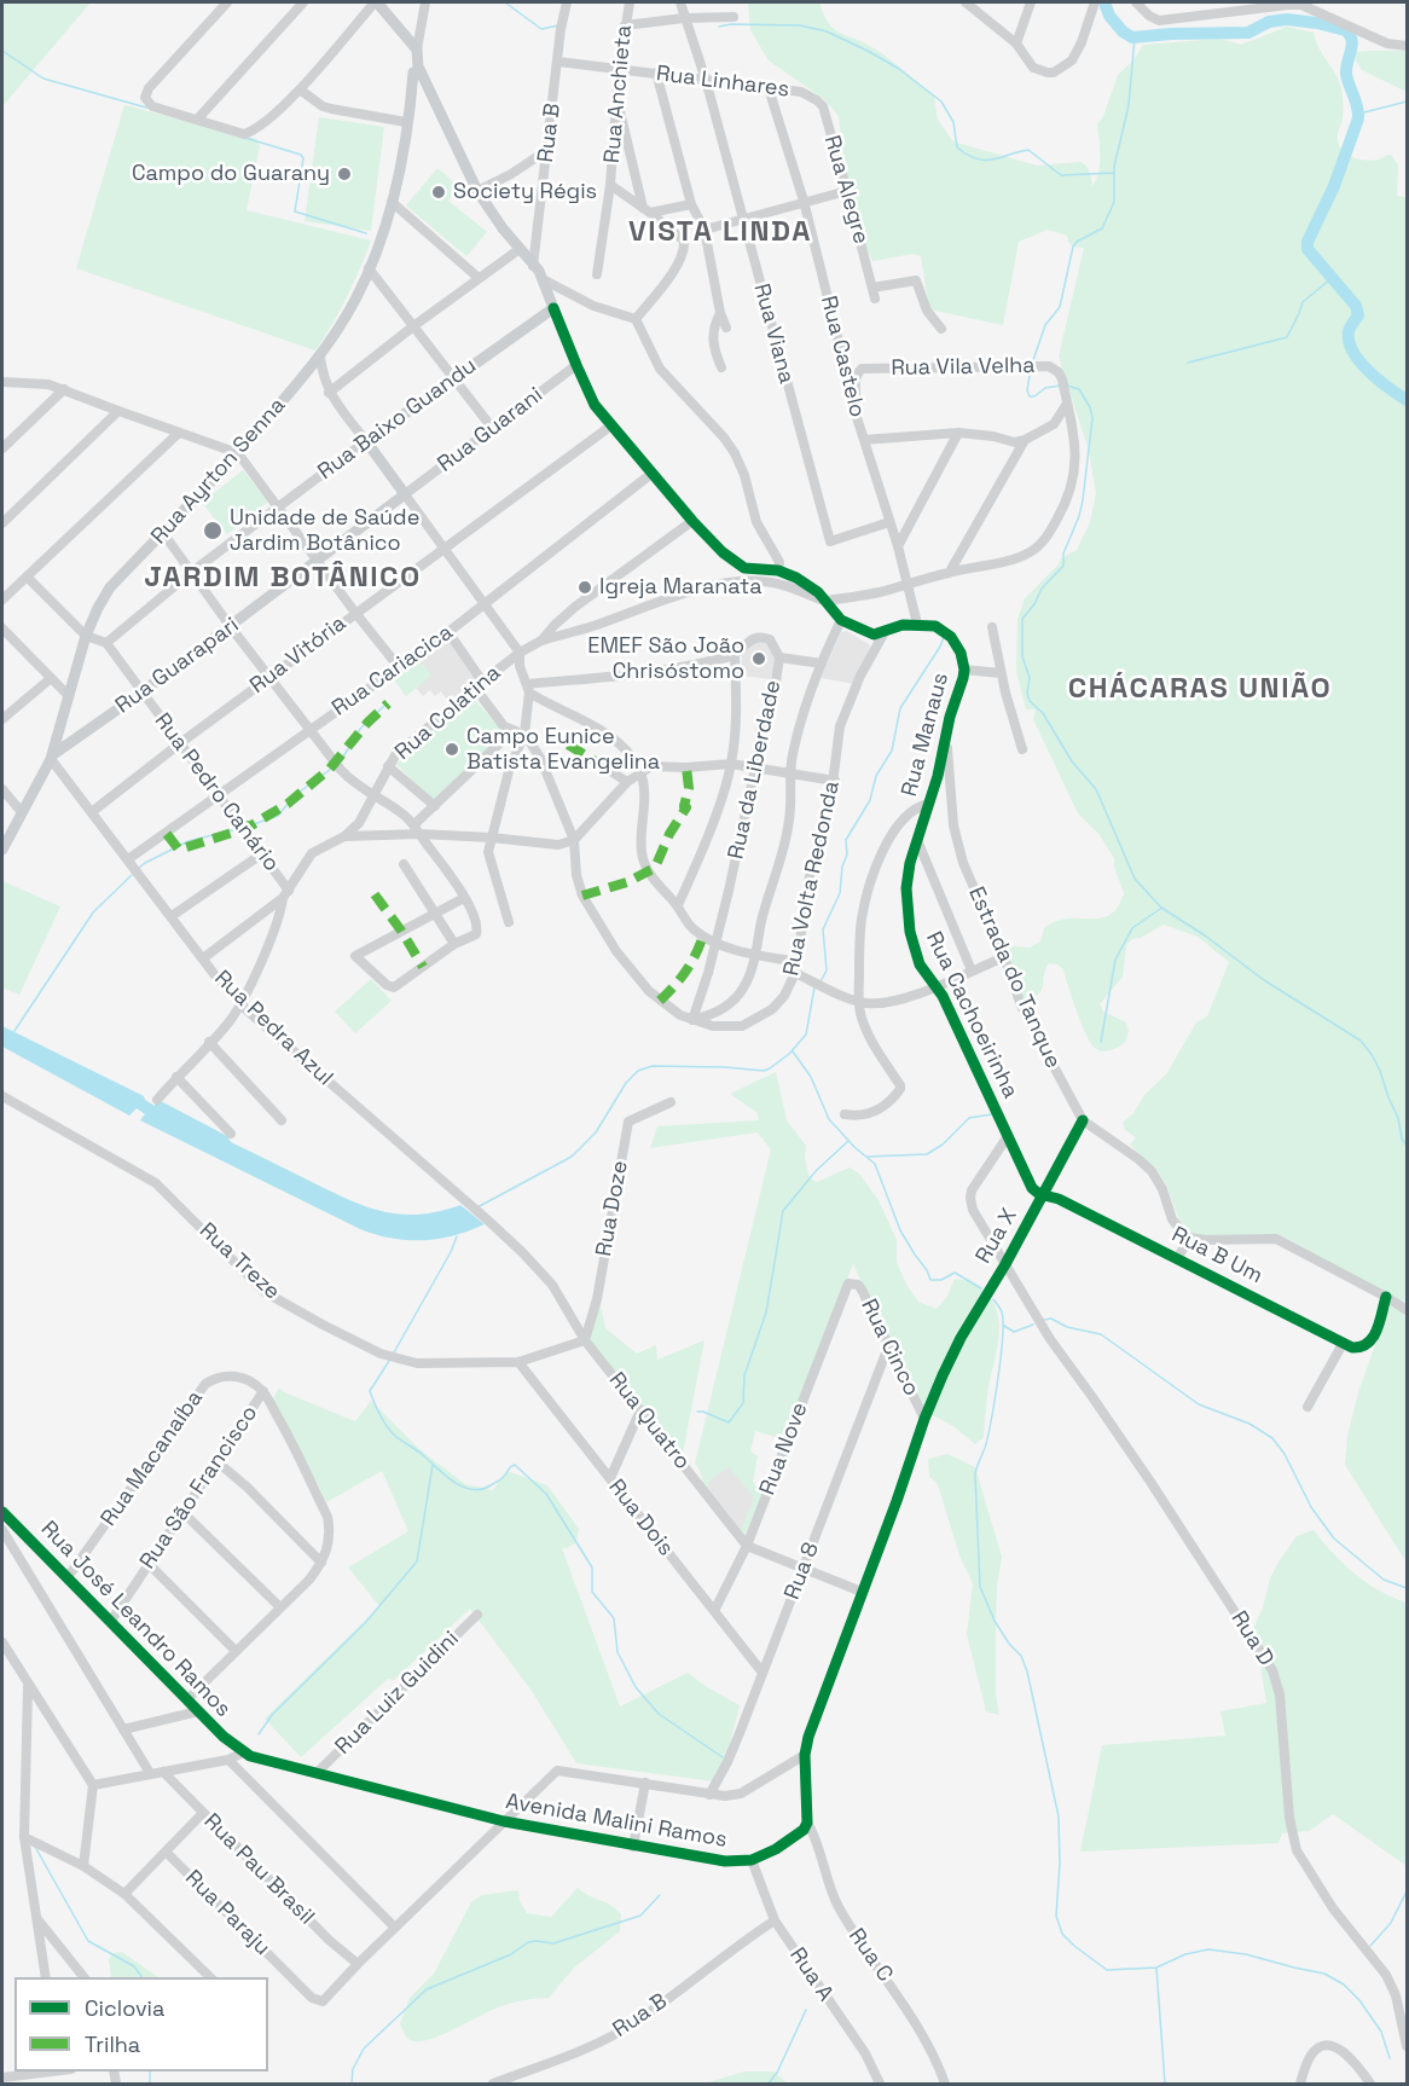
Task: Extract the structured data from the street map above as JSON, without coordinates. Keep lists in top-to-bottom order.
{
  "streets": {
    "main road": ["Rua Baixo Guandu", "Rua Ayrton Senna", "Rua Guarapari"],
    "street": [
      "Rua Linhares",
      "Rua Anchieta",
      "Rua B",
      "Rua Alegre",
      "Rua Viana",
      "Rua Castelo",
      "Rua Vila Velha",
      "Rua Guarani",
      "Rua Vitória",
      "Rua Cariacica",
      "Rua Colatina",
      "Rua Manaus",
      "Rua da Liberdade",
      "Rua Pedro Canário",
      "Rua Volta Redonda",
      "Estrada do Tanque",
      "Rua Cachoeirinha",
      "Rua Pedra Azul",
      "Rua Doze",
      "Rua X",
      "Rua B Um",
      "Rua Treze",
      "Rua Cinco",
      "Rua Quatro",
      "Rua Nove",
      "Rua Macanaíba",
      "Rua São Francisco",
      "Rua Dois",
      "Rua 8",
      "Rua José Leandro Ramos",
      "Rua D",
      "Rua Luiz Guidini",
      "Avenida Malini Ramos",
      "Rua Pau Brasil",
      "Rua Paraju",
      "Rua C",
      "Rua A"
    ]
  },
  "crossings": [
    ["Rua Linhares", "Rua Anchieta"],
    ["Rua Linhares", "Rua B"],
    ["Rua Linhares", "Rua Alegre"],
    ["Rua Linhares", "Rua Viana"],
    ["Rua Linhares", "Rua Castelo"],
    ["Rua B", "Rua A"],
    ["Rua Viana", "Rua Castelo"],
    ["Rua Castelo", "Rua Vila Velha"],
    ["Rua Castelo", "Rua Manaus"],
    ["Rua Baixo Guandu", "Rua Pedro Canário"],
    ["Rua Guarani", "Rua Guarapari"],
    ["Rua Ayrton Senna", "Rua Guarapari"],
    ["Rua Ayrton Senna", "Rua Pedra Azul"],
    ["Rua Vitória", "Rua Pedro Canário"],
    ["Rua Vitória", "Rua Pedra Azul"],
    ["Rua Guarapari", "Rua Pedro Canário"],
    ["Rua Guarapari", "Rua Pedra Azul"],
    ["Rua Cariacica", "Rua Pedro Canário"],
    ["Rua Cariacica", "Rua Pedra Azul"],
    ["Rua Colatina", "Rua Pedro Canário"],
    ["Rua Colatina", "Rua Pedra Azul"],
    ["Rua Manaus", "Estrada do Tanque"],
    ["Rua Manaus", "Rua Cachoeirinha"],
    ["Rua da Liberdade", "Rua Volta Redonda"],
    ["Estrada do Tanque", "Rua X"],
    ["Rua Cachoeirinha", "Rua X"],
    ["Rua Cachoeirinha", "Rua B Um"],
    ["Rua Pedra Azul", "Rua Quatro"],
    ["Rua Doze", "Rua Treze"],
    ["Rua Doze", "Rua Quatro"],
    ["Rua X", "Rua B Um"],
    ["Rua X", "Rua Cinco"],
    ["Rua X", "Rua D"],
    ["Rua Treze", "Rua Quatro"],
    ["Rua Treze", "Rua Dois"],
    ["Rua Cinco", "Rua Nove"],
    ["Rua Cinco", "Rua 8"],
    ["Rua Quatro", "Rua Nove"],
    ["Rua Nove", "Rua Dois"],
    ["Rua Macanaíba", "Rua São Francisco"],
    ["Rua Macanaíba", "Rua José Leandro Ramos"],
    ["Rua São Francisco", "Rua José Leandro Ramos"],
    ["Rua Dois", "Rua 8"],
    ["Rua José Leandro Ramos", "Avenida Malini Ramos"],
    ["Rua Luiz Guidini", "Avenida Malini Ramos"],
    ["Avenida Malini Ramos", "Rua C"],
    ["Avenida Malini Ramos", "Rua A"],
    ["Rua Pau Brasil", "Rua Paraju"]
  ],
  "districts": ["VISTA LINDA", "JARDIM BOTÂNICO", "CHÁCARAS UNIÃO"],
  "places": [
    "Campo do Guarany",
    "Society Régis",
    "Unidade de Saúde Jardim Botânico",
    "Igreja Maranata",
    "EMEF São João Chrisóstomo",
    "Campo Eunice Batista Evangelina"
  ],
  "legend": ["Ciclovia", "Trilha"]
}
